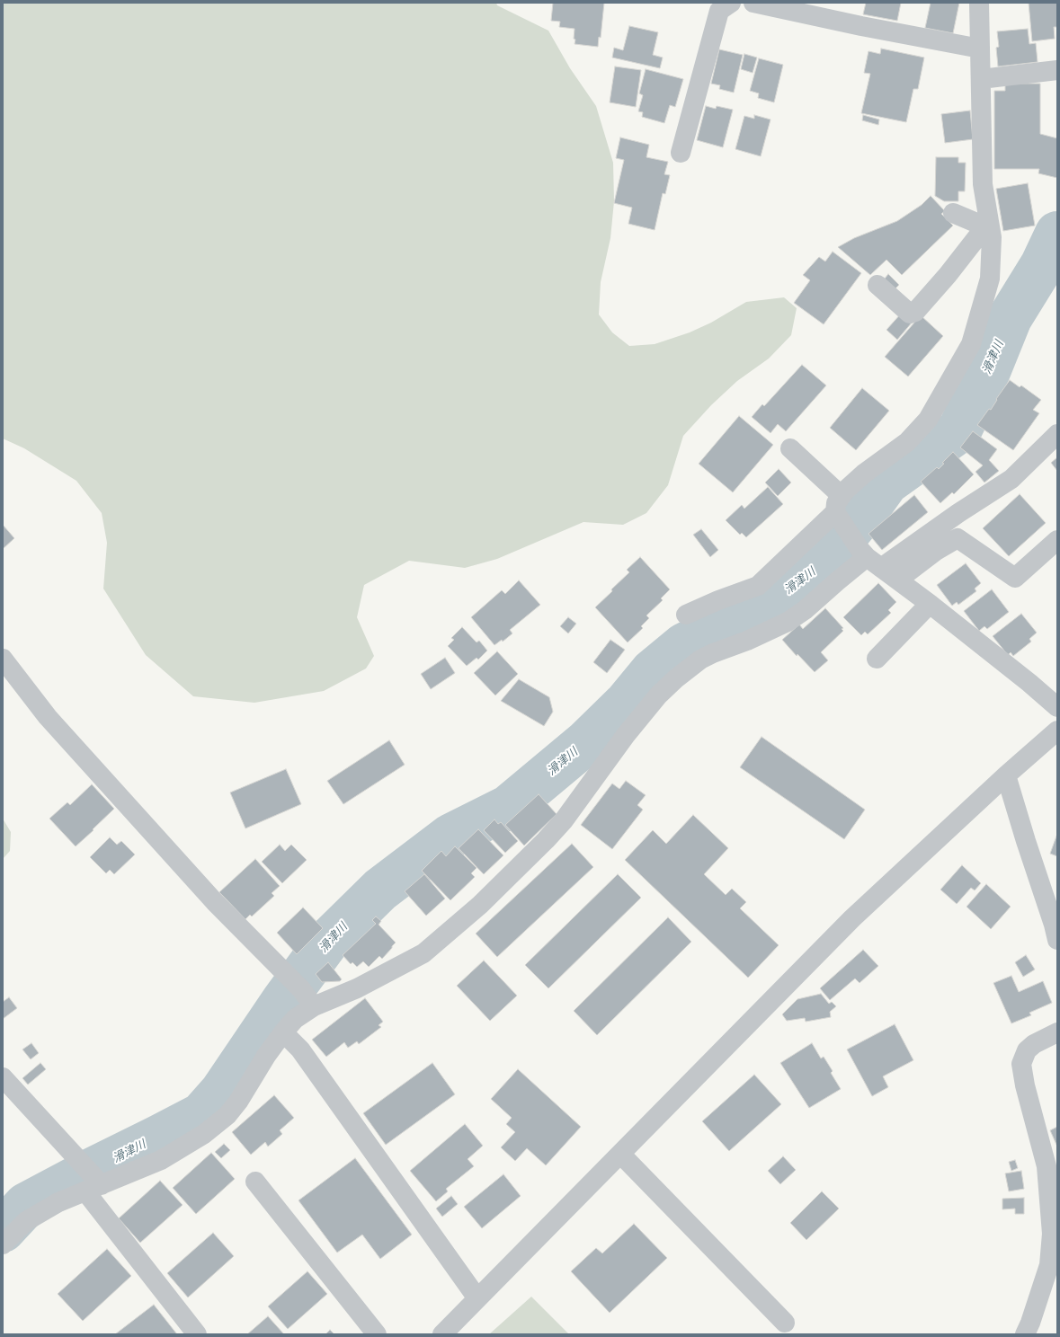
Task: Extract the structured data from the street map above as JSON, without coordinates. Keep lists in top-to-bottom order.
{
  "water": ["滑津川"]
}
